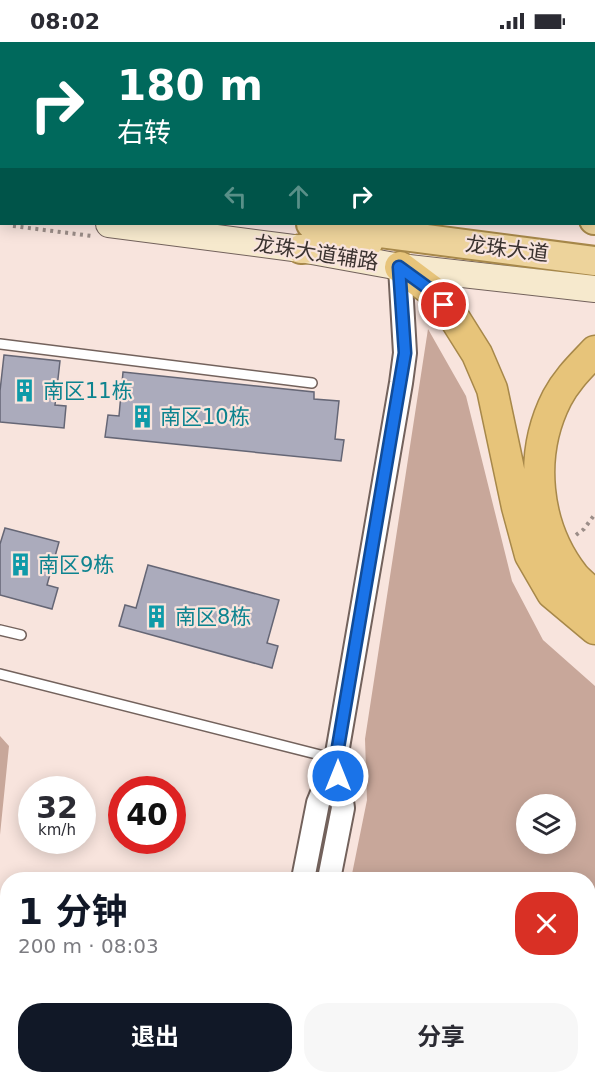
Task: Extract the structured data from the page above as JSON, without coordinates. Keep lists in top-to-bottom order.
{
  "streets": {
    "main road": ["龙珠大道", "龙珠大道辅路"]
  },
  "crossings": [
    ["龙珠大道", "龙珠大道辅路"]
  ],
  "places": {
    "building": [
      "南区11栋",
      "南区10栋",
      "南区9栋",
      "南区8栋"
    ]
  },
  "page": {
    "status": "08:02",
    "turn": ["180 m", "右转"],
    "speed": "32 km/h",
    "limit": "40",
    "heading": ["1 分钟", "200 m · 08:03"],
    "buttons": ["退出", "分享"]
  }
}
